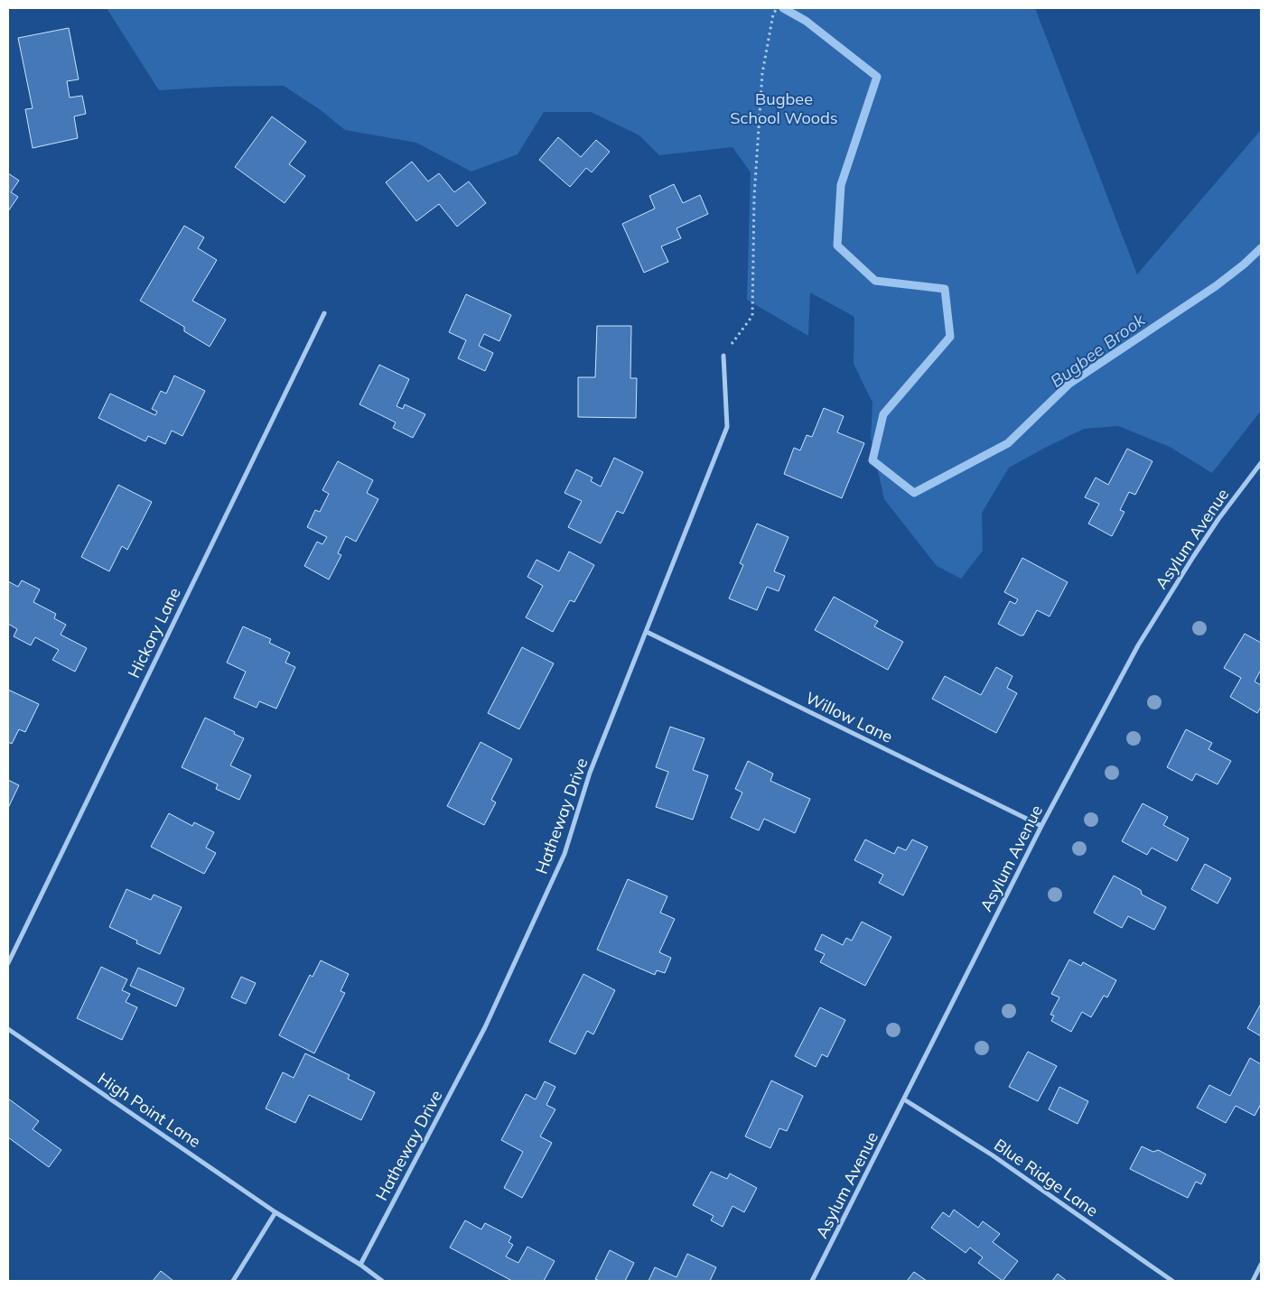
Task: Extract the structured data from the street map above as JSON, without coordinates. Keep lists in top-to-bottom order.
{
  "streets": {
    "street": [
      "Asylum Avenue",
      "Hickory Lane",
      "Willow Lane",
      "Hatheway Drive",
      "High Point Lane",
      "Blue Ridge Lane"
    ]
  },
  "crossings": [
    ["Asylum Avenue", "Willow Lane"],
    ["Asylum Avenue", "Blue Ridge Lane"],
    ["Willow Lane", "Hatheway Drive"],
    ["Hatheway Drive", "High Point Lane"]
  ],
  "water": ["Bugbee Brook"],
  "parks": ["Bugbee School Woods"]
}
